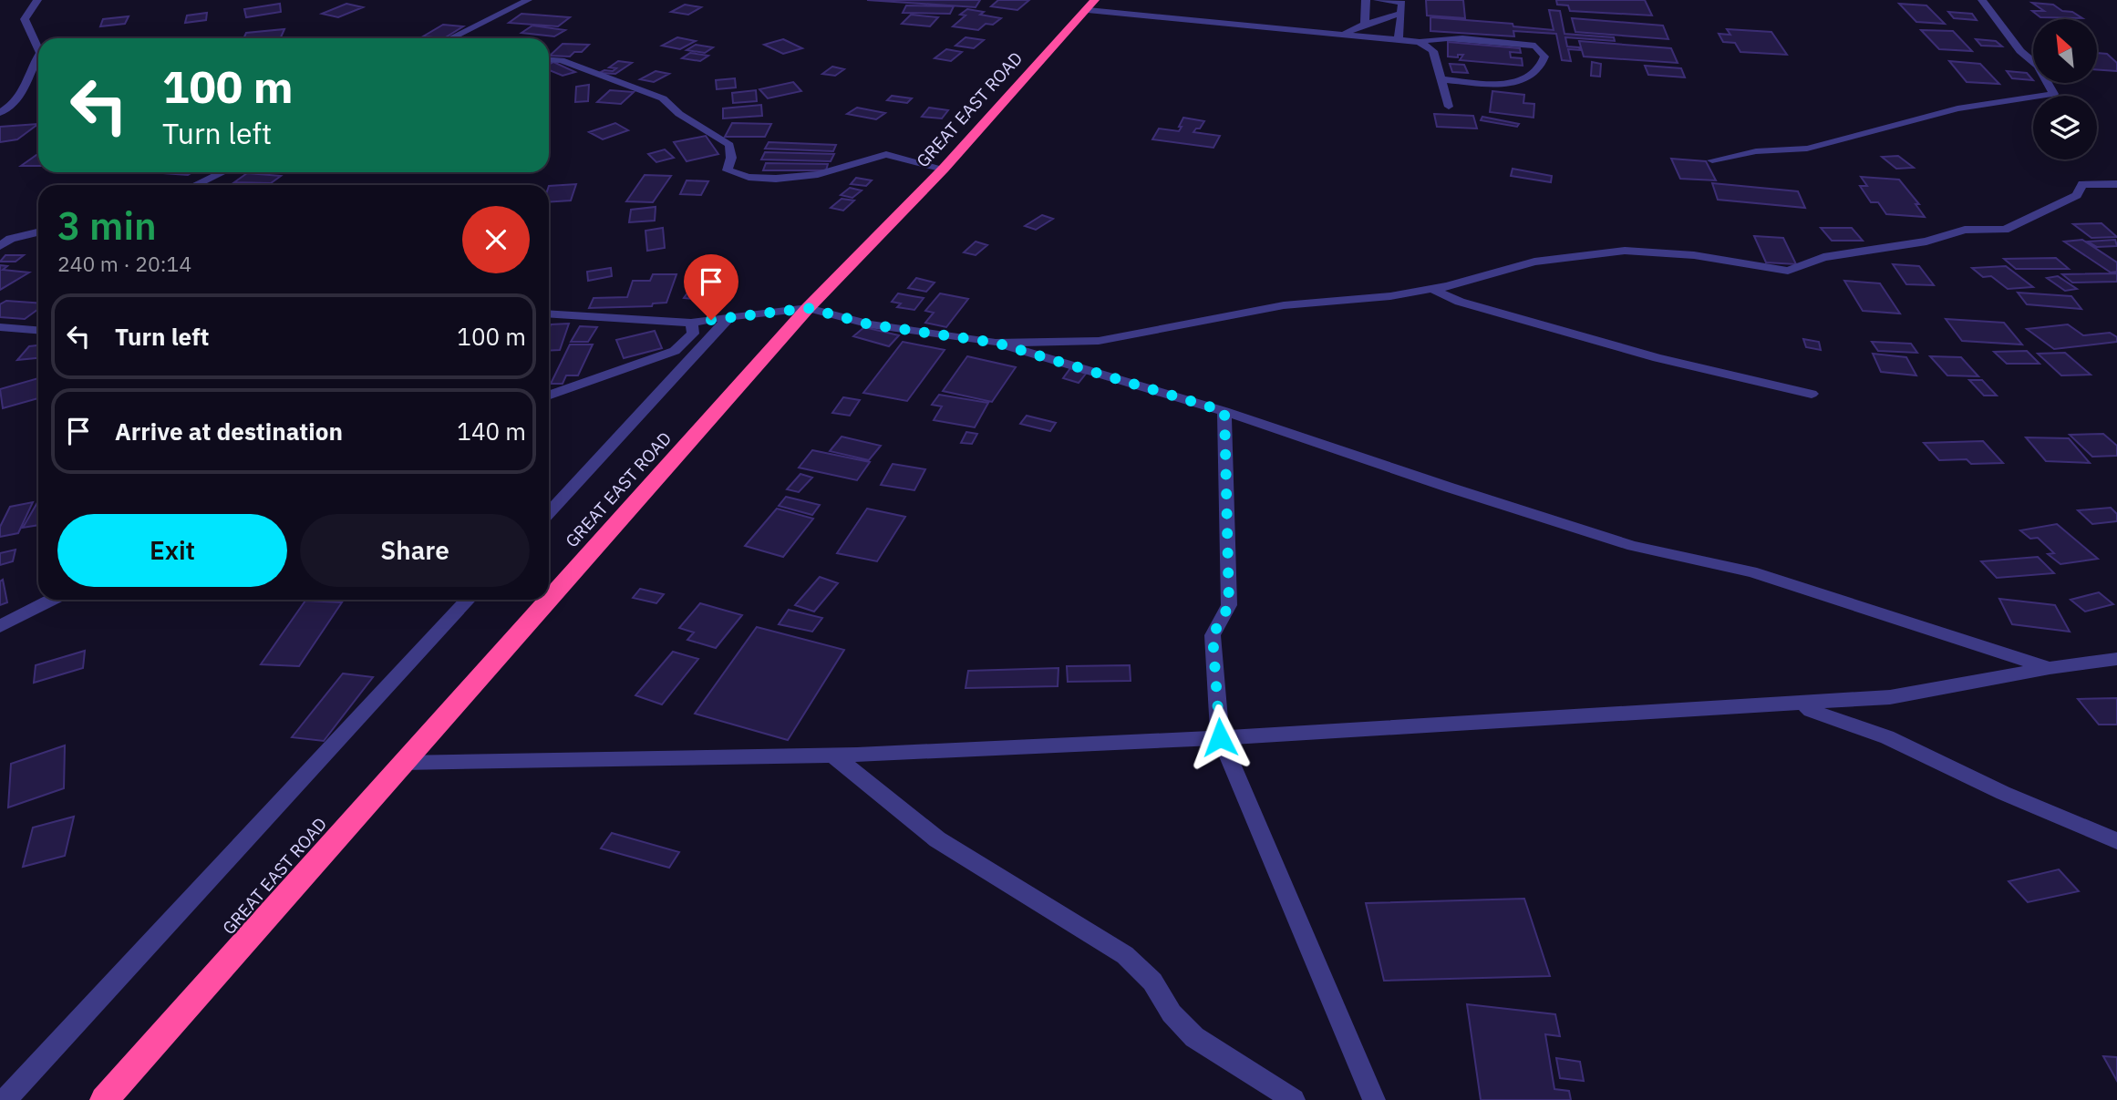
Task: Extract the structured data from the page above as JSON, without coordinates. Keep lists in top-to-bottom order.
{
  "streets": {
    "highway": ["GREAT EAST ROAD"]
  },
  "north": "top left",
  "page": {
    "turn": ["100 m", "Turn left"],
    "heading": ["3 min", "240 m · 20:14"],
    "list": [
      {
        "name": "Turn left",
        "value": "100 m"
      },
      {
        "name": "Arrive at destination",
        "value": "140 m"
      }
    ],
    "buttons": ["Exit", "Share"]
  }
}
